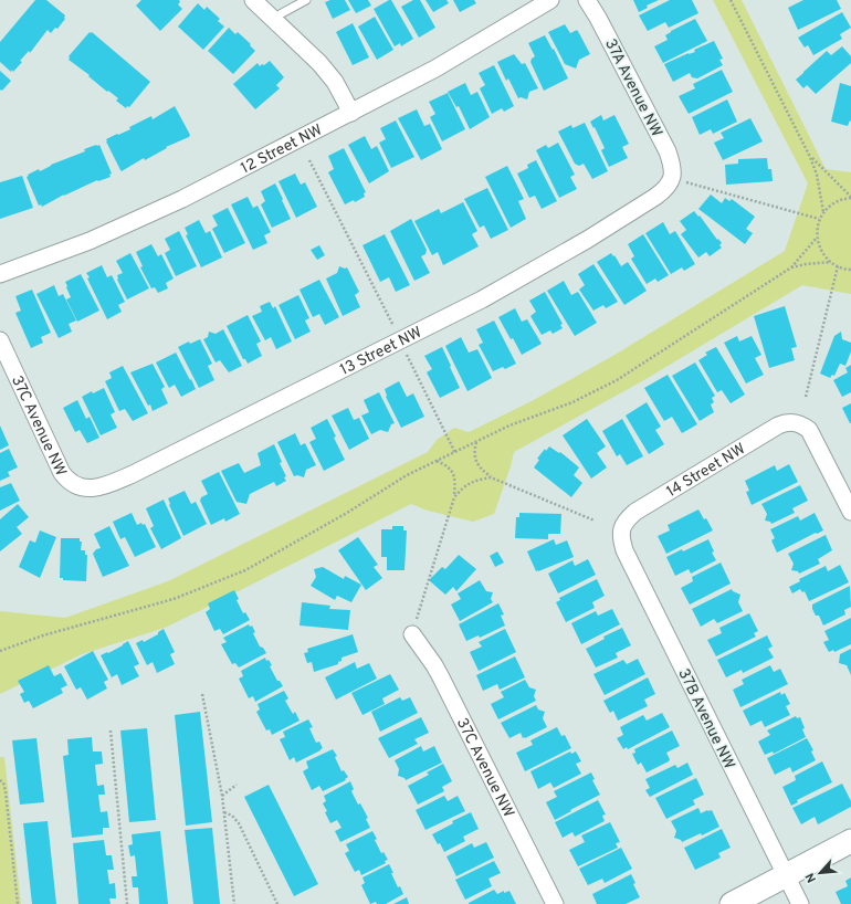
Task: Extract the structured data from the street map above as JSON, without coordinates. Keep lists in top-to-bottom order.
{
  "streets": {
    "street": [
      "37A Avenue NW",
      "12 Street NW",
      "13 Street NW",
      "37C Avenue NW",
      "14 Street NW",
      "37B Avenue NW"
    ]
  },
  "crossings": [
    ["37A Avenue NW", "13 Street NW"],
    ["13 Street NW", "37C Avenue NW"],
    ["14 Street NW", "37B Avenue NW"]
  ],
  "north": "bottom left"
}
